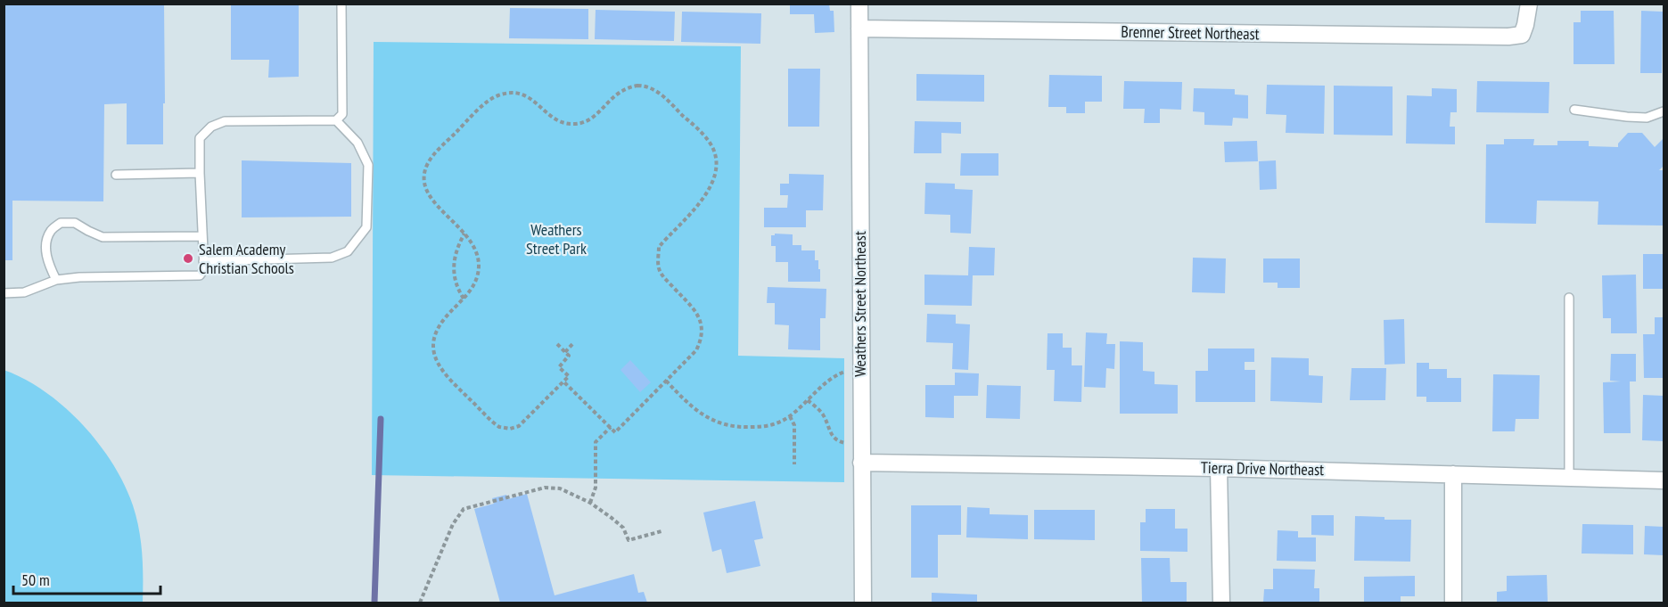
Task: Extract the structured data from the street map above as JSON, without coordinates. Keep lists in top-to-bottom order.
{
  "streets": {
    "street": ["Brenner Street Northeast", "Weathers Street Northeast", "Tierra Drive Northeast"]
  },
  "crossings": [
    ["Brenner Street Northeast", "Weathers Street Northeast"],
    ["Weathers Street Northeast", "Tierra Drive Northeast"]
  ],
  "parks": ["Weathers Street Park"],
  "places": ["Salem Academy Christian Schools"],
  "scale_bar": "50 m"
}
